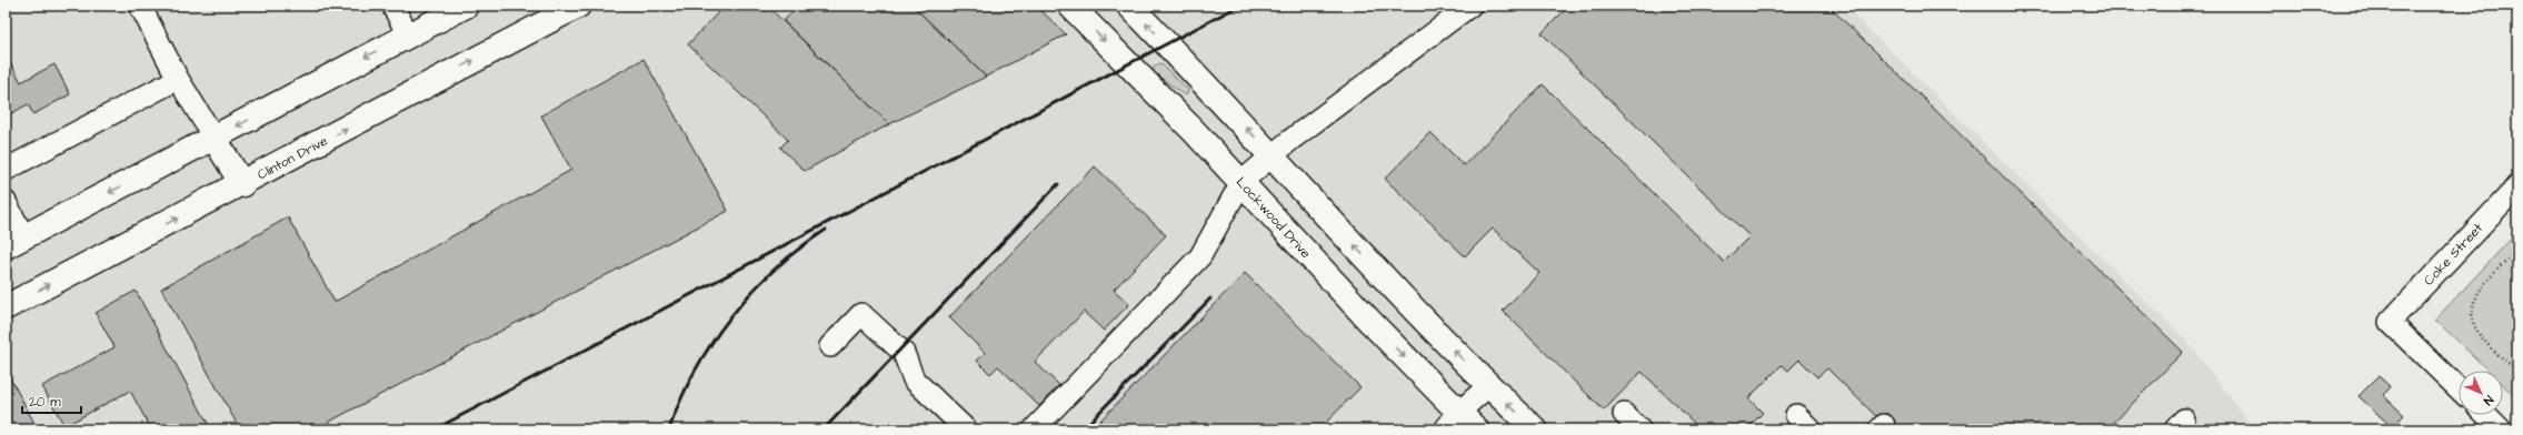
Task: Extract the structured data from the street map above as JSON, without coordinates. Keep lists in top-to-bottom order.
{
  "streets": {
    "main road": ["Clinton Drive", "Lockwood Drive"],
    "street": ["Coke Street"]
  },
  "scale_bar": "20 m",
  "north": "bottom right"
}
